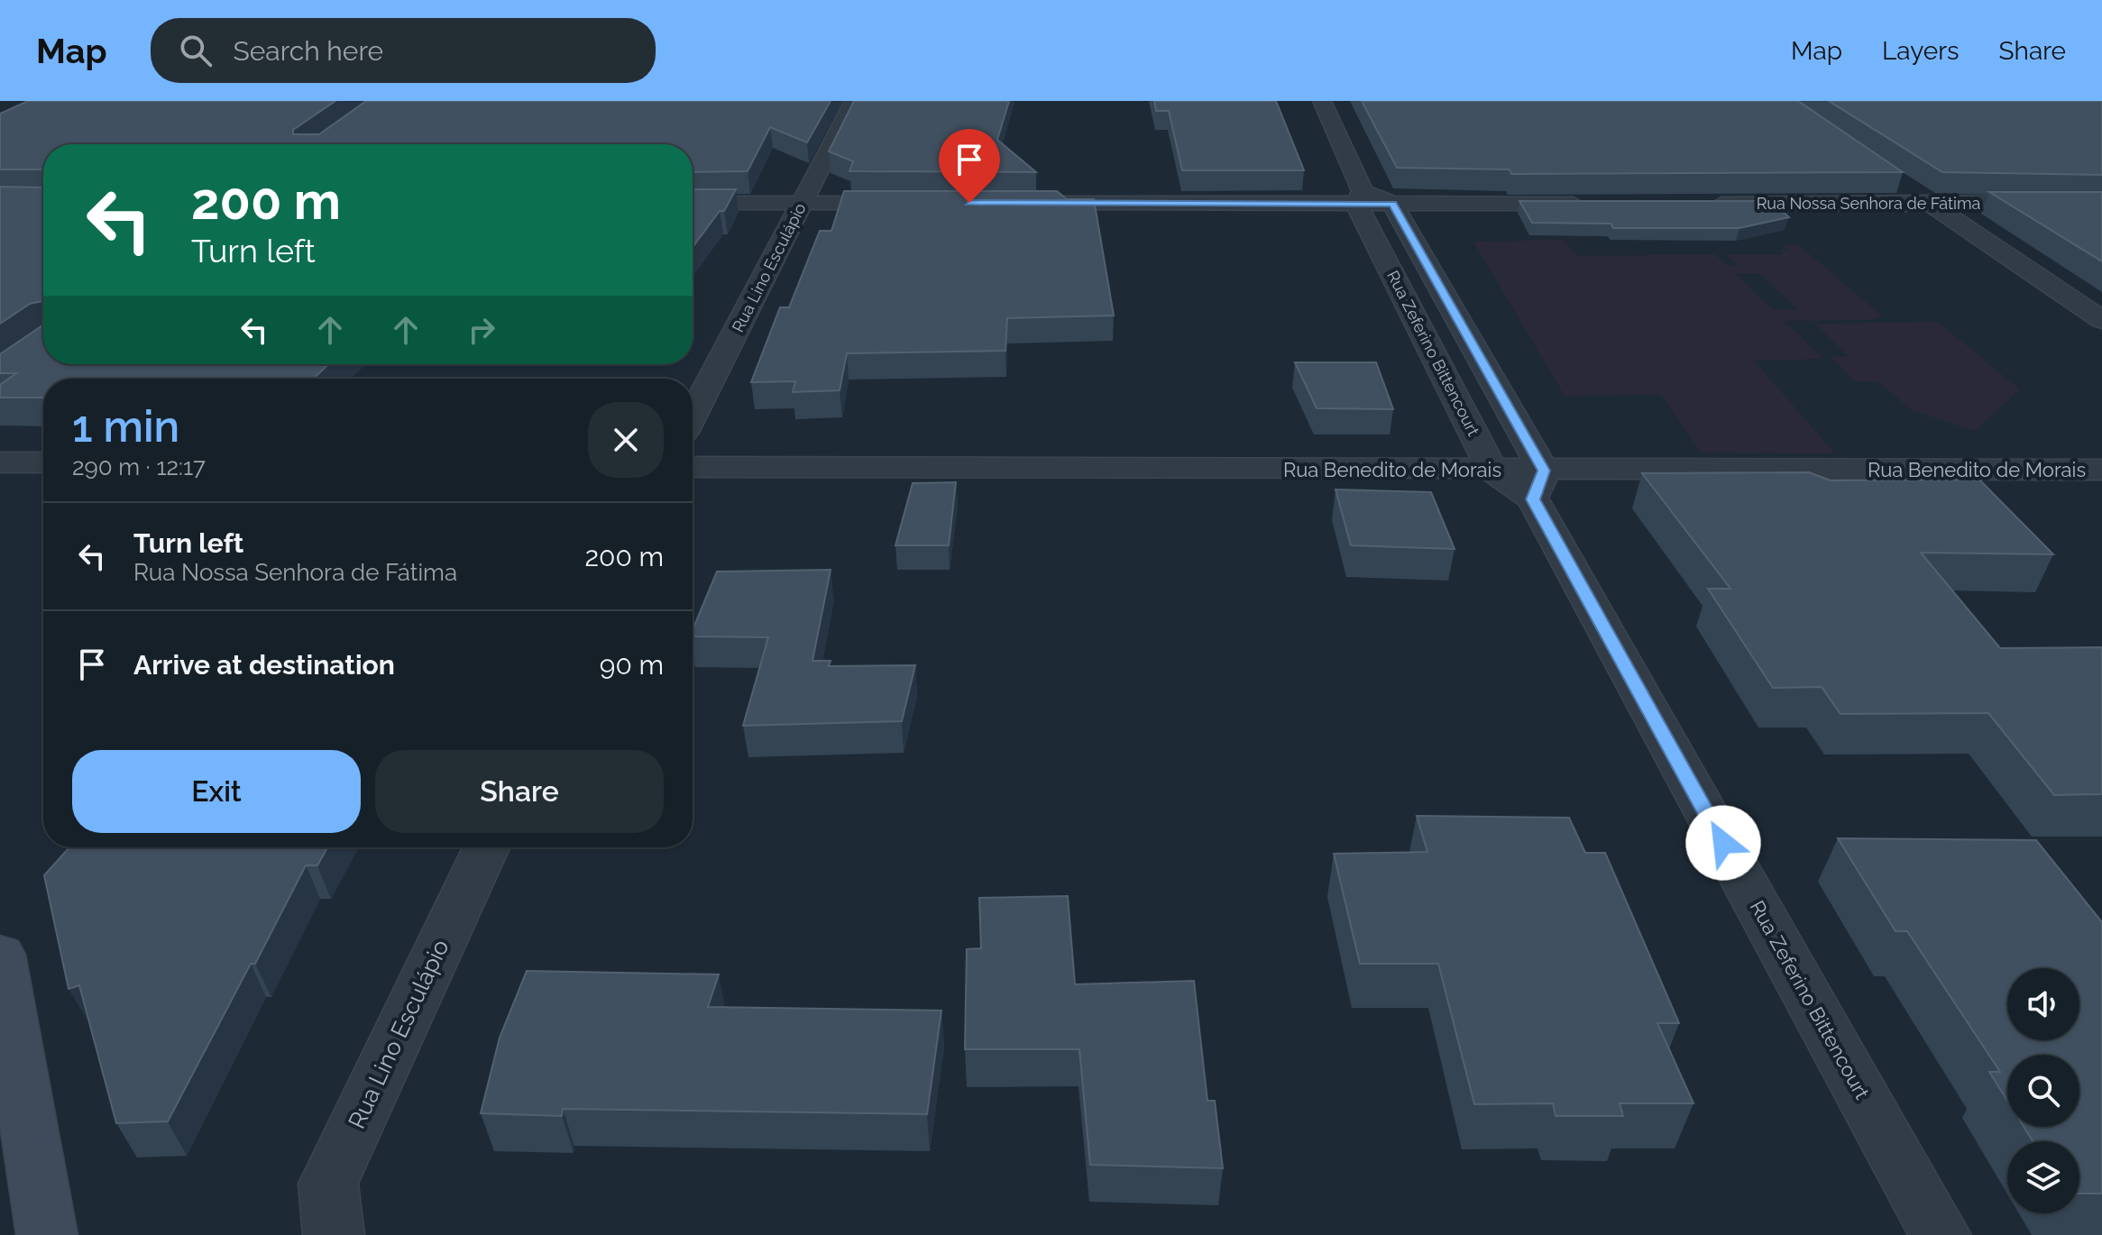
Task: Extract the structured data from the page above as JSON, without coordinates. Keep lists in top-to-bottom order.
{
  "streets": {
    "street": [
      "Rua Nossa Senhora de Fátima",
      "Rua Lino Esculápio",
      "Rua Zeferino Bittencourt",
      "Rua Benedito de Morais"
    ]
  },
  "crossings": [
    ["Rua Zeferino Bittencourt", "Rua Benedito de Morais"]
  ],
  "page": {
    "header": "Map",
    "search": "Search here",
    "nav": ["Map", "Layers", "Share"],
    "turn": ["200 m", "Turn left"],
    "heading": ["1 min", "290 m · 12:17"],
    "list": [
      {
        "name": "Turn left",
        "note": "Rua Nossa Senhora de Fátima",
        "value": "200 m"
      },
      {
        "name": "Arrive at destination",
        "value": "90 m"
      }
    ],
    "buttons": ["Exit", "Share"]
  }
}
